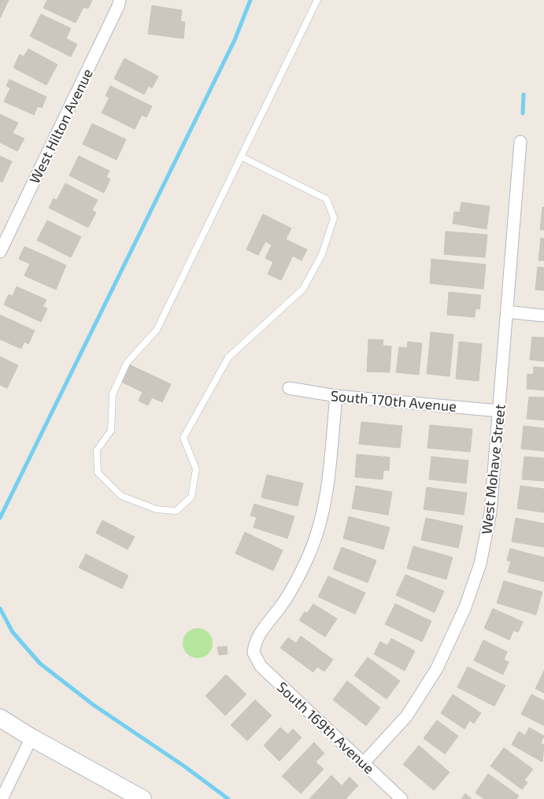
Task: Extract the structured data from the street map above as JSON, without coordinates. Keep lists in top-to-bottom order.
{
  "streets": {
    "street": [
      "West Hilton Avenue",
      "South 170th Avenue",
      "West Mohave Street",
      "South 169th Avenue"
    ]
  },
  "crossings": [
    ["South 170th Avenue", "West Mohave Street"],
    ["South 170th Avenue", "South 169th Avenue"],
    ["West Mohave Street", "South 169th Avenue"]
  ]
}
